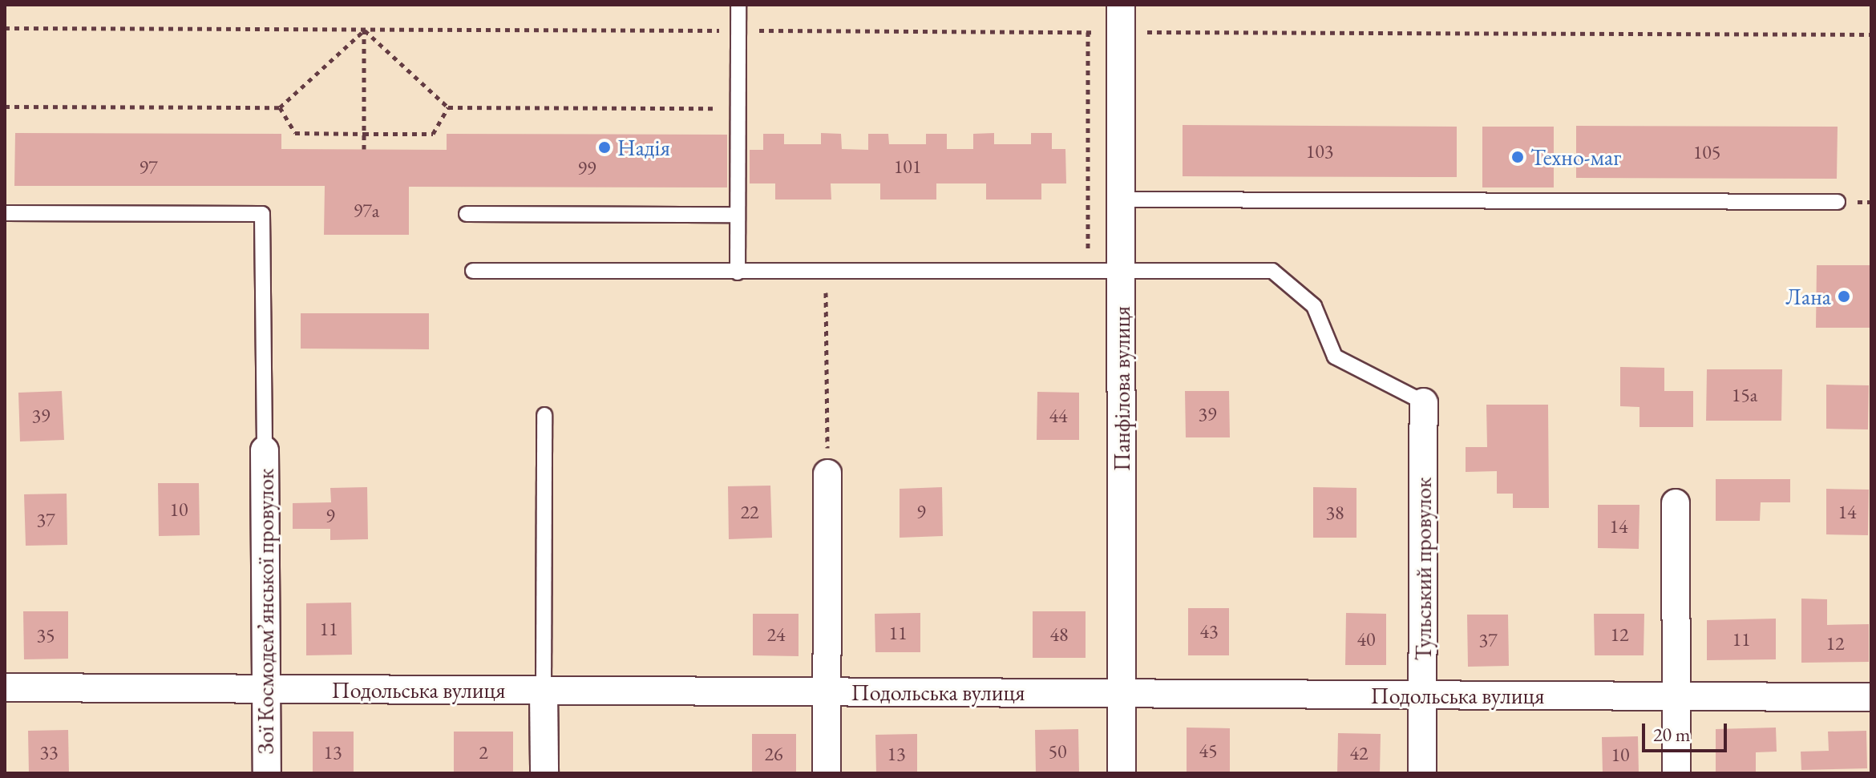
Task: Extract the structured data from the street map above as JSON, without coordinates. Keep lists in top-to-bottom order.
{
  "streets": {
    "street": [
      "Панфілова вулиця",
      "Тульський провулок",
      "Зої Космодем’янської провулок",
      "Подольська вулиця"
    ]
  },
  "crossings": [
    ["Панфілова вулиця", "Подольська вулиця"],
    ["Тульський провулок", "Подольська вулиця"],
    ["Зої Космодем’янської провулок", "Подольська вулиця"]
  ],
  "places": ["Надiя", "Техно-маг", "Лана"],
  "house_numbers": [
    "103",
    "105",
    "101",
    "97",
    "99",
    "97а",
    "15а",
    "39",
    "39",
    "44",
    "10",
    "22",
    "9",
    "14",
    "38",
    "9",
    "37",
    "14",
    "11",
    "43",
    "11",
    "24",
    "48",
    "12",
    "35",
    "40",
    "11",
    "37",
    "12",
    "45",
    "50",
    "33",
    "13",
    "2",
    "42",
    "26",
    "13",
    "10"
  ],
  "scale_bar": "20 m"
}
